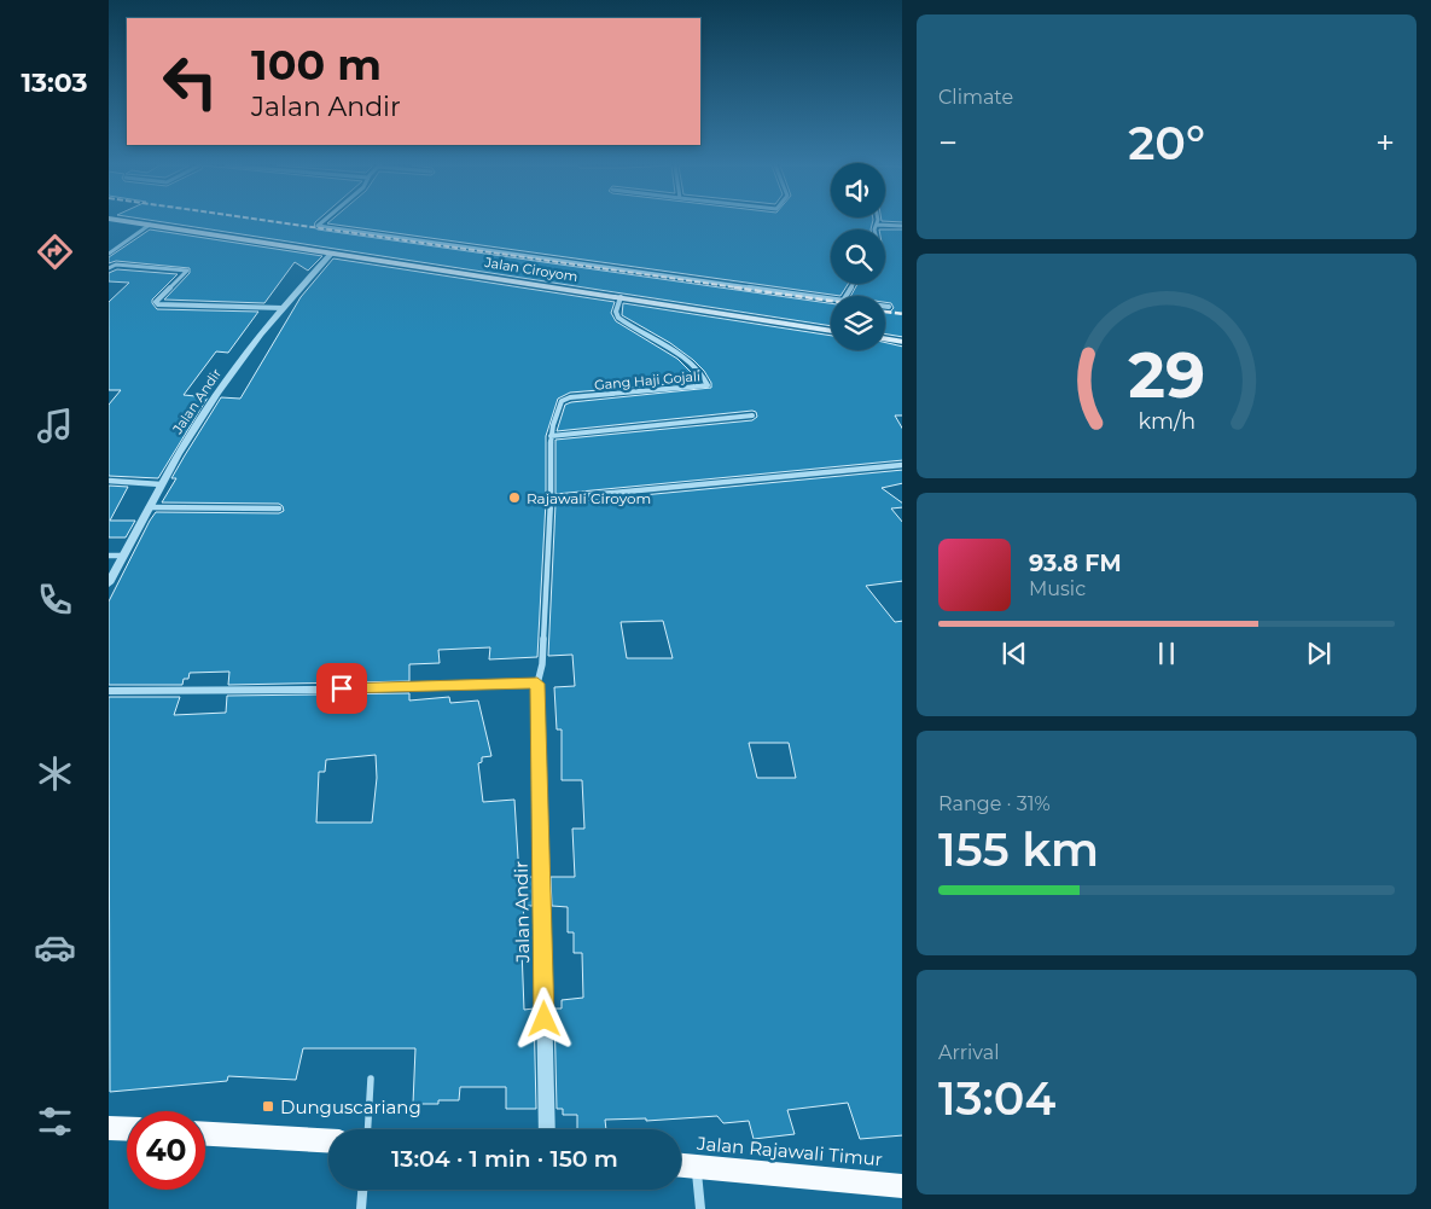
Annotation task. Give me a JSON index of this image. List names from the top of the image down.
{
  "streets": {
    "main road": ["Jalan Ciroyom", "Jalan Rajawali Timur"],
    "street": ["Gang Haji Gojali", "Jalan Andir"]
  },
  "crossings": [
    ["Jalan Ciroyom", "Gang Haji Gojali"],
    ["Jalan Ciroyom", "Jalan Andir"],
    ["Gang Haji Gojali", "Jalan Andir"]
  ],
  "places": {
    "other": ["Rajawali Ciroyom"],
    "transit": ["Dunguscariang"]
  },
  "page": {
    "tabs": "13:03",
    "tile": [
      "Climate",
      ["Range · 31%", "155 km"],
      ["Arrival", "13:04"]
    ],
    "turn": ["100 m", "Jalan Andir"],
    "heat": ["−", "20°", "+"],
    "song": ["93.8 FM", "Music"],
    "limit": "40",
    "trip": "13:04 · 1 min · 150 m",
    "gauge": ["29", "km/h"]
  }
}
